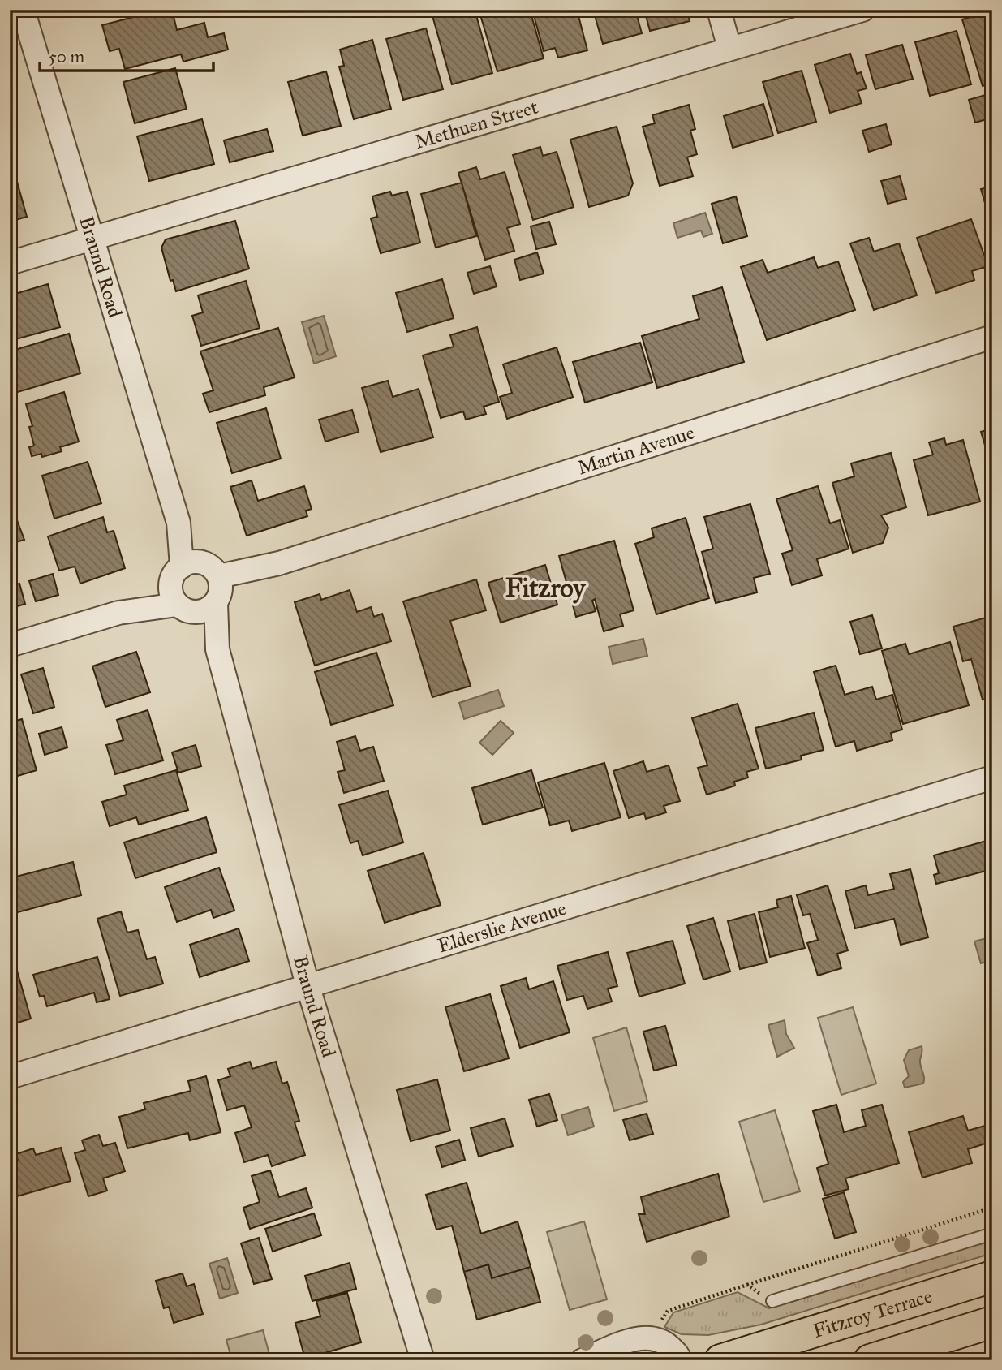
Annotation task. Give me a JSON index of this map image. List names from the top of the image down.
{
  "streets": {
    "highway": ["Fitzroy Terrace"],
    "street": [
      "Methuen Street",
      "Braund Road",
      "Martin Avenue",
      "Elderslie Avenue"
    ]
  },
  "crossings": [
    ["Methuen Street", "Braund Road"],
    ["Braund Road", "Martin Avenue"],
    ["Braund Road", "Elderslie Avenue"]
  ],
  "districts": ["Fitzroy"],
  "scale_bar": "50 m"
}
